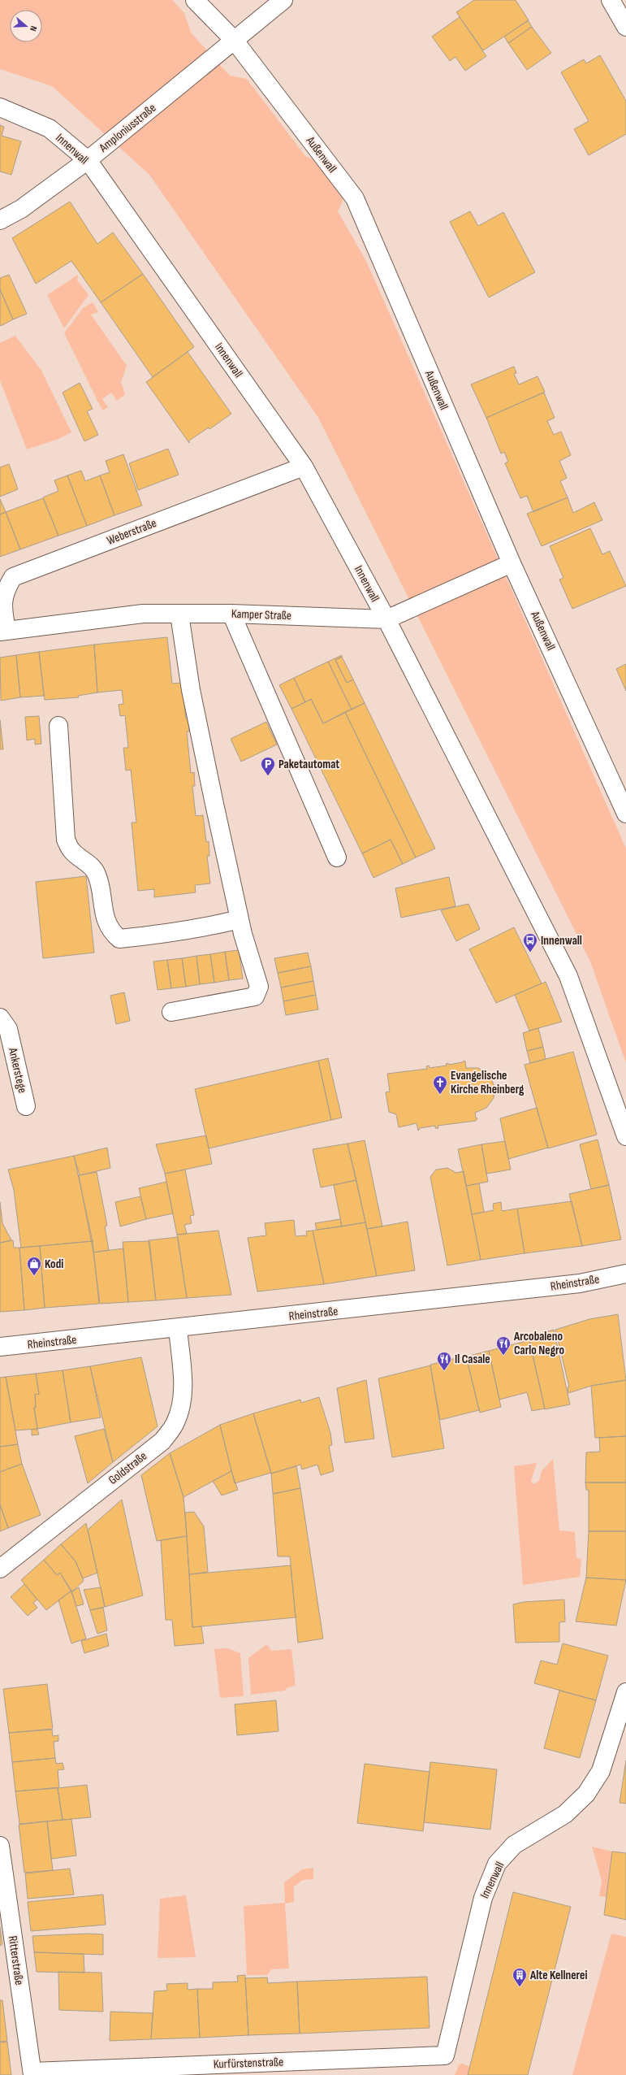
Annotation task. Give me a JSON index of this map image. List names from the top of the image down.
{
  "streets": {
    "street": [
      "Amploniusstraße",
      "Innenwall",
      "Außenwall",
      "Weberstraße",
      "Kamper Straße",
      "Ankerstege",
      "Rheinstraße",
      "Goldstraße",
      "Ritterstraße",
      "Kurfürstenstraße"
    ]
  },
  "crossings": [
    ["Amploniusstraße", "Innenwall"],
    ["Amploniusstraße", "Außenwall"],
    ["Innenwall", "Weberstraße"],
    ["Innenwall", "Kamper Straße"],
    ["Innenwall", "Kurfürstenstraße"],
    ["Außenwall", "Kamper Straße"],
    ["Weberstraße", "Kamper Straße"],
    ["Rheinstraße", "Goldstraße"],
    ["Ritterstraße", "Kurfürstenstraße"]
  ],
  "places": {
    "parking": ["Paketautomat"],
    "bus stop": ["Innenwall"],
    "church": ["Evangelische Kirche Rheinberg"],
    "shop": ["Kodi"],
    "restaurant": ["Arcobaleno Carlo Negro", "Il Casale"],
    "building": ["Alte Kellnerei"]
  },
  "north": "right"
}
